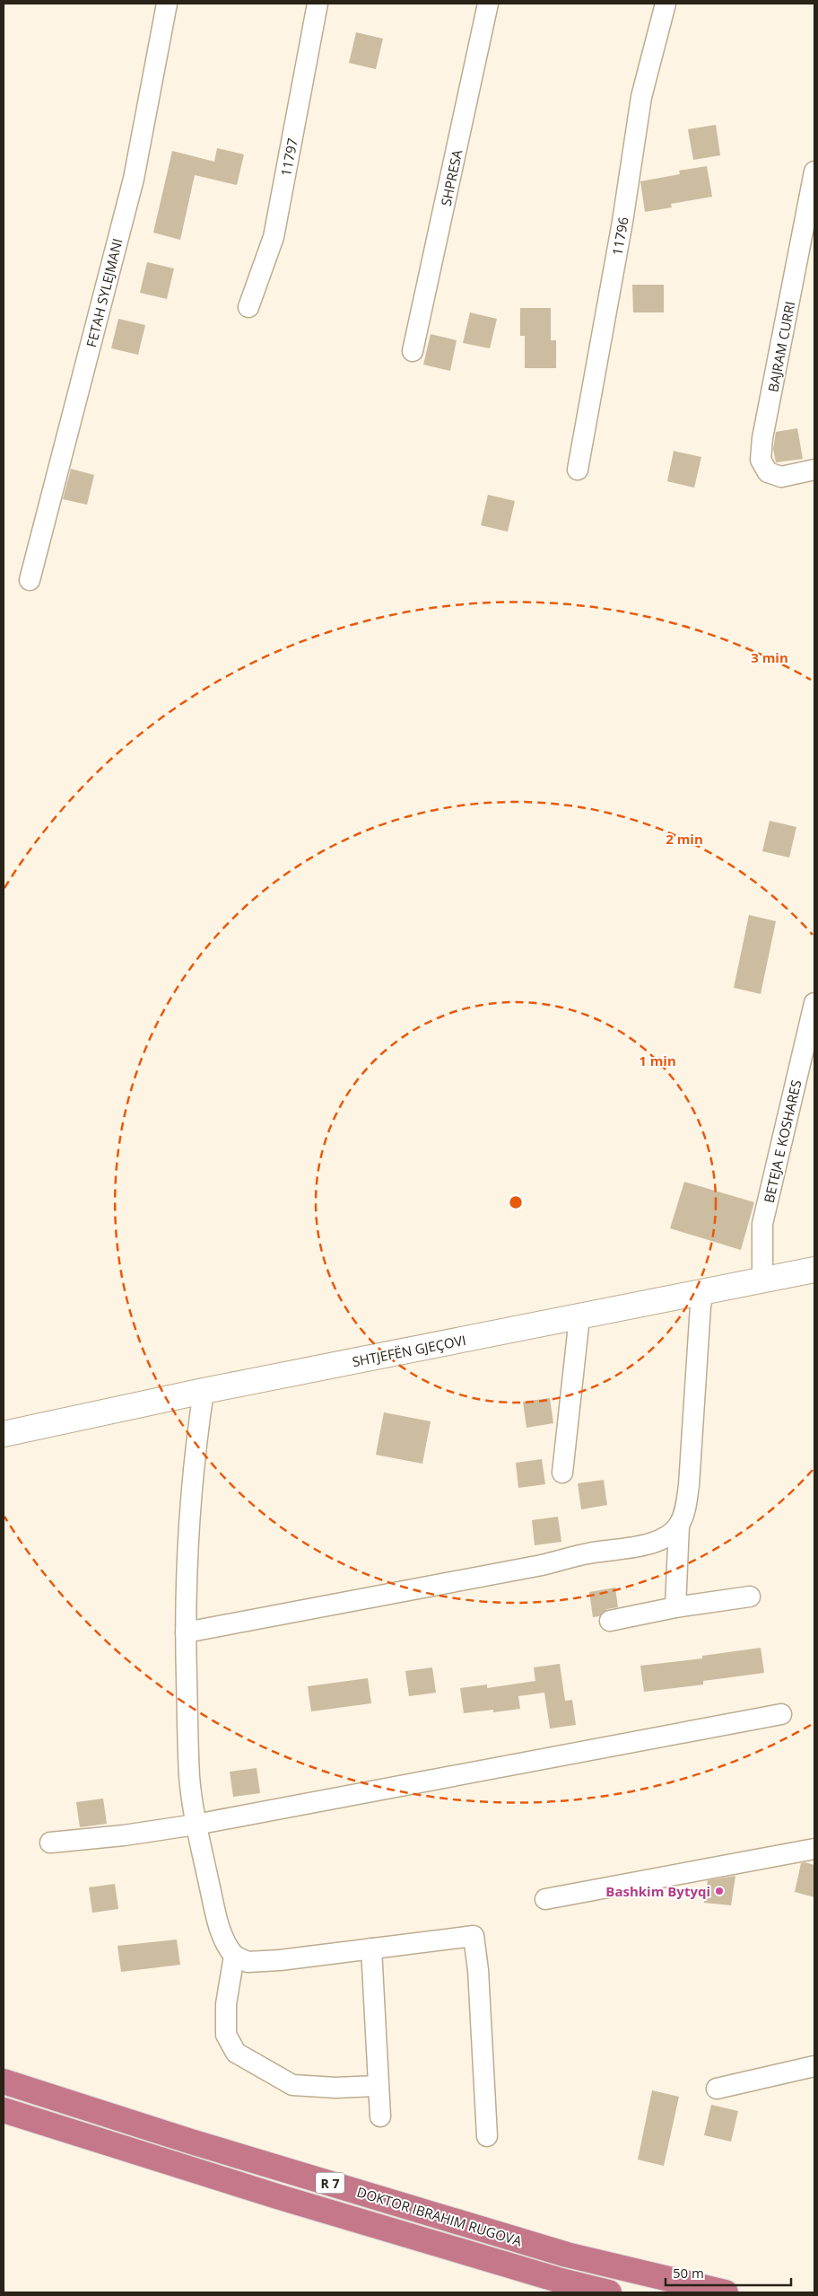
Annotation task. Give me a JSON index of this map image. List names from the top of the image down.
{
  "streets": {
    "highway": ["R 7", "DOKTOR IBRAHIM RUGOVA"],
    "street": [
      "11797",
      "SHPRESA",
      "11796",
      "FETAH SYLEJMANI",
      "BAJRAM CURRI",
      "BETEJA E KOSHARES",
      "SHTJEFËN GJEÇOVI"
    ]
  },
  "crossings": [
    ["BETEJA E KOSHARES", "SHTJEFËN GJEÇOVI"]
  ],
  "places": ["Bashkim Bytyqi"],
  "scale_bar": "50 m",
  "rings": ["3 min", "2 min", "1 min"]
}
